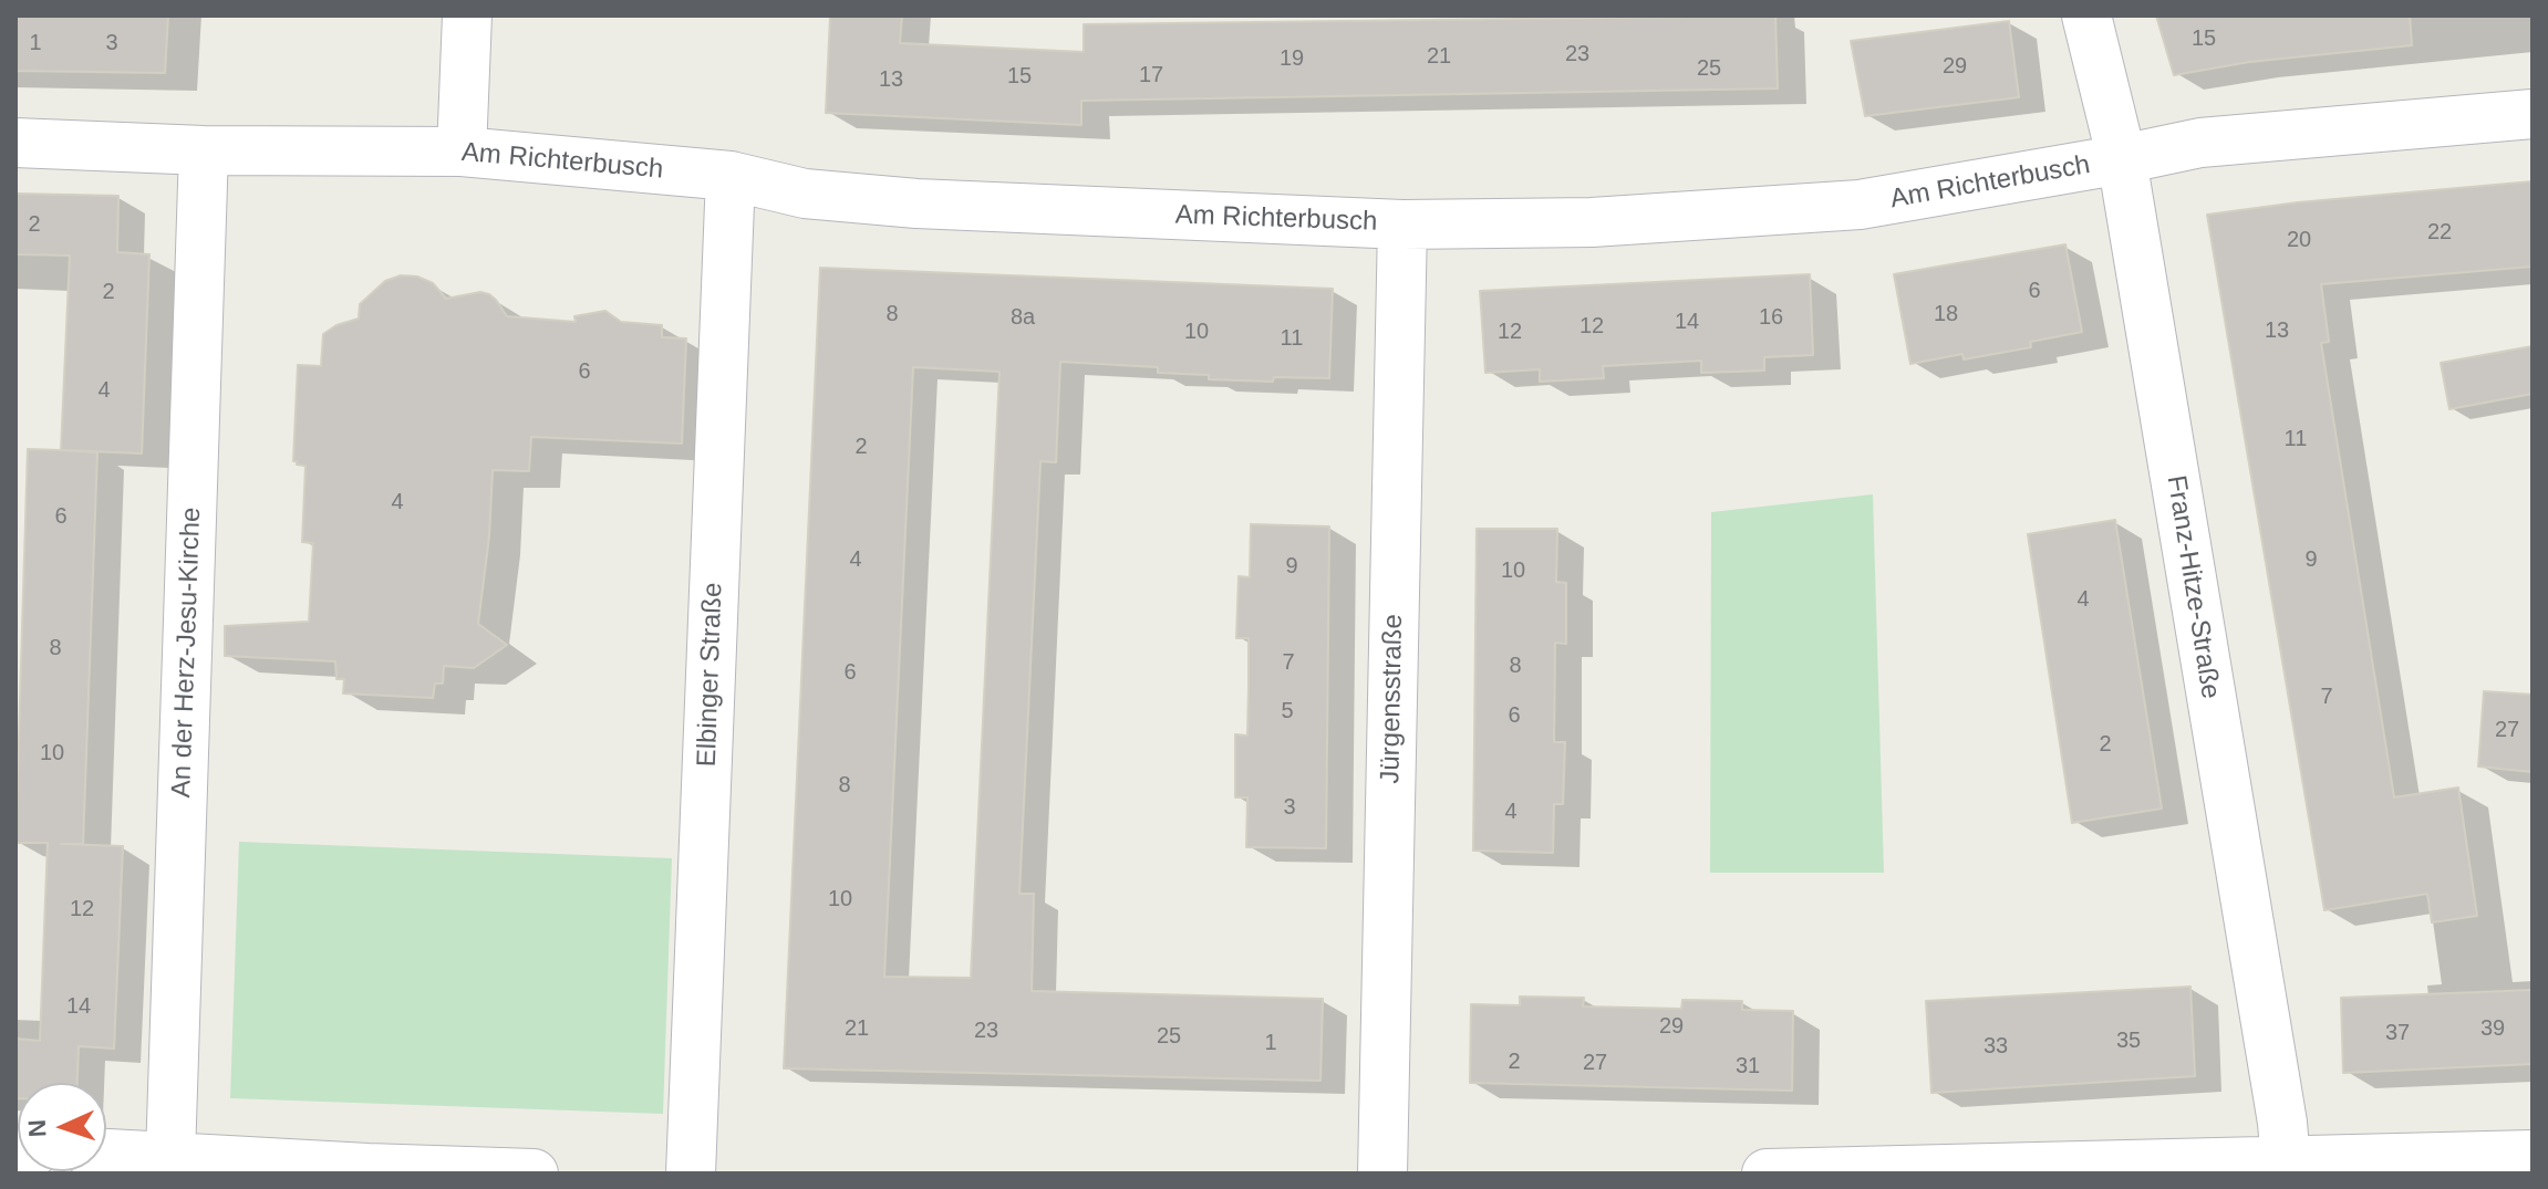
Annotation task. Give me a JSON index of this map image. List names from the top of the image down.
{
  "streets": {
    "street": [
      "Am Richterbusch",
      "Franz-Hitze-Straße",
      "An der Herz-Jesu-Kirche",
      "Elbinger Straße",
      "Jürgensstraße"
    ]
  },
  "crossings": [
    ["Am Richterbusch", "Franz-Hitze-Straße"],
    ["Am Richterbusch", "An der Herz-Jesu-Kirche"],
    ["Am Richterbusch", "Elbinger Straße"],
    ["Am Richterbusch", "Jürgensstraße"]
  ],
  "house_numbers": [
    "15",
    "1",
    "3",
    "23",
    "21",
    "19",
    "29",
    "25",
    "17",
    "15",
    "13",
    "2",
    "22",
    "20",
    "6",
    "2",
    "8",
    "18",
    "8a",
    "16",
    "14",
    "12",
    "13",
    "10",
    "12",
    "11",
    "6",
    "4",
    "11",
    "2",
    "4",
    "6",
    "4",
    "9",
    "9",
    "10",
    "4",
    "8",
    "7",
    "8",
    "6",
    "7",
    "5",
    "6",
    "27",
    "2",
    "10",
    "8",
    "3",
    "4",
    "10",
    "12",
    "14",
    "29",
    "21",
    "39",
    "23",
    "37",
    "25",
    "35",
    "1",
    "33",
    "2",
    "27",
    "31"
  ],
  "north": "left"
}
